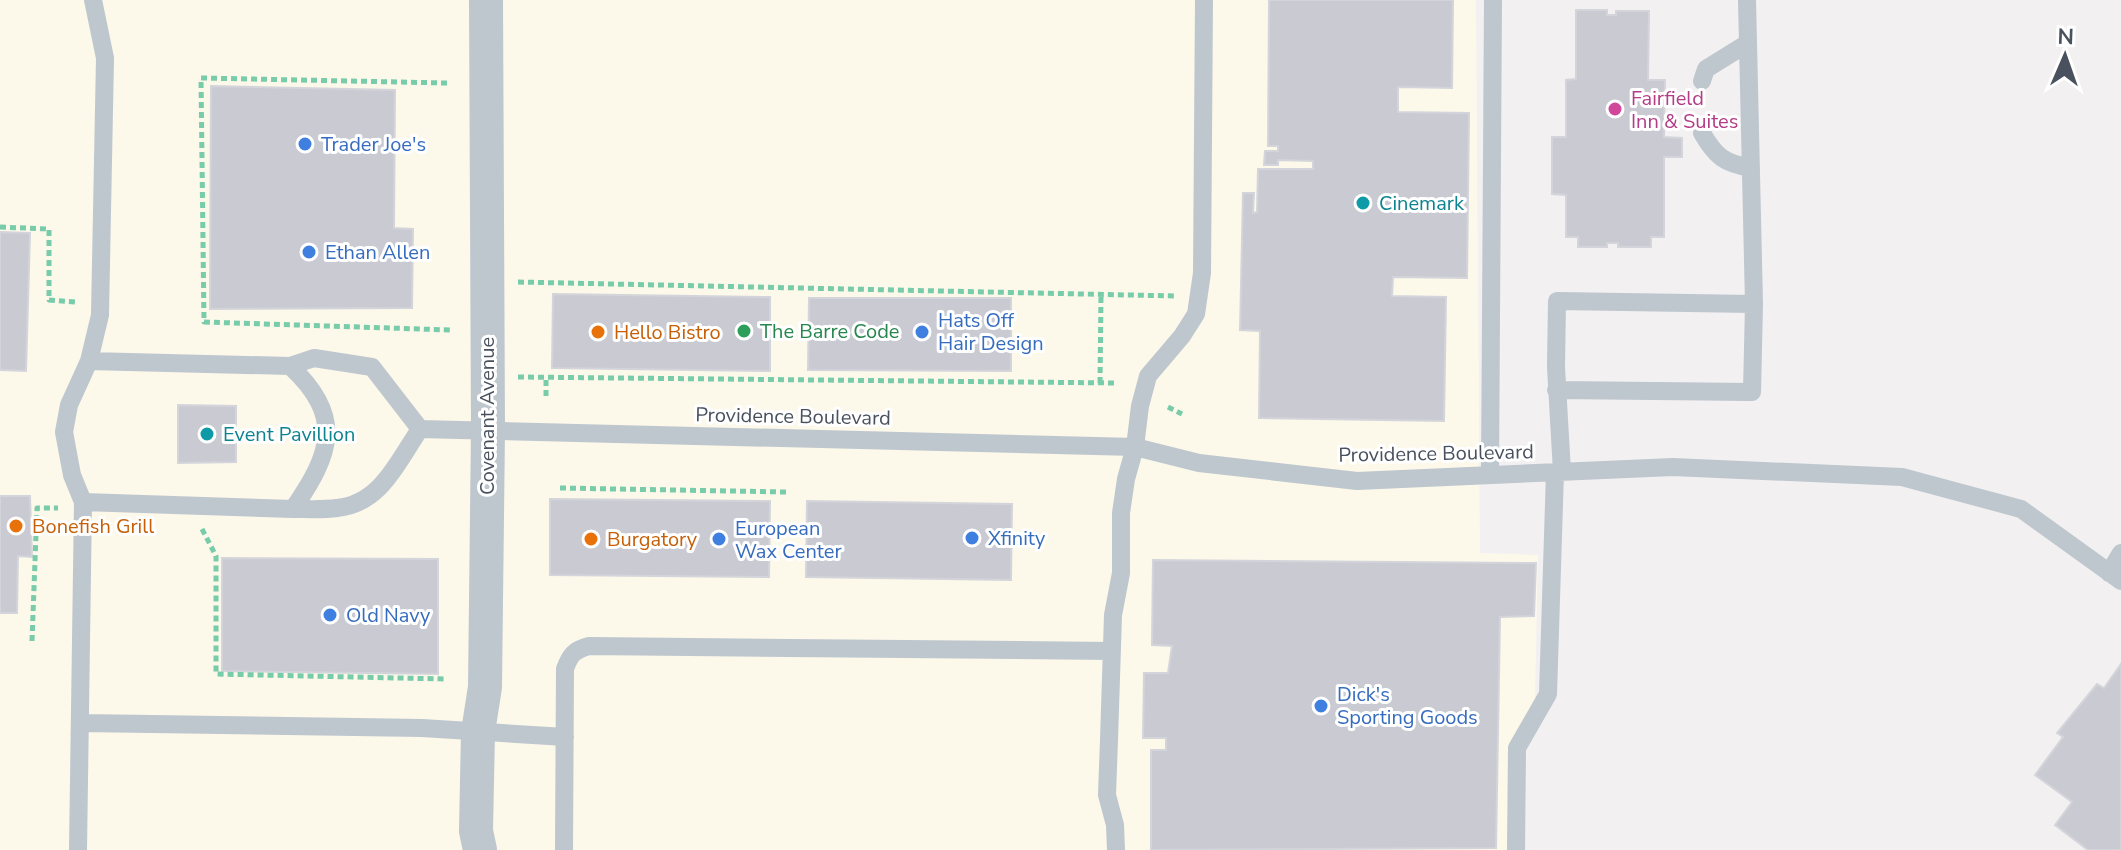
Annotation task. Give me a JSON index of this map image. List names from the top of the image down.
{
  "streets": {
    "street": ["Covenant Avenue"],
    "lane": ["Providence Boulevard"]
  },
  "crossings": [
    ["Covenant Avenue", "Providence Boulevard"]
  ],
  "places": [
    "Fairfield Inn & Suites",
    "Trader Joe's",
    "Cinemark",
    "Ethan Allen",
    "The Barre Code",
    "Hello Bistro",
    "Hats Off Hair Design",
    "Event Pavillion",
    "Bonefish Grill",
    "Xfinity",
    "Burgatory",
    "European Wax Center",
    "Old Navy",
    "Dick's Sporting Goods"
  ],
  "north": "top"
}
